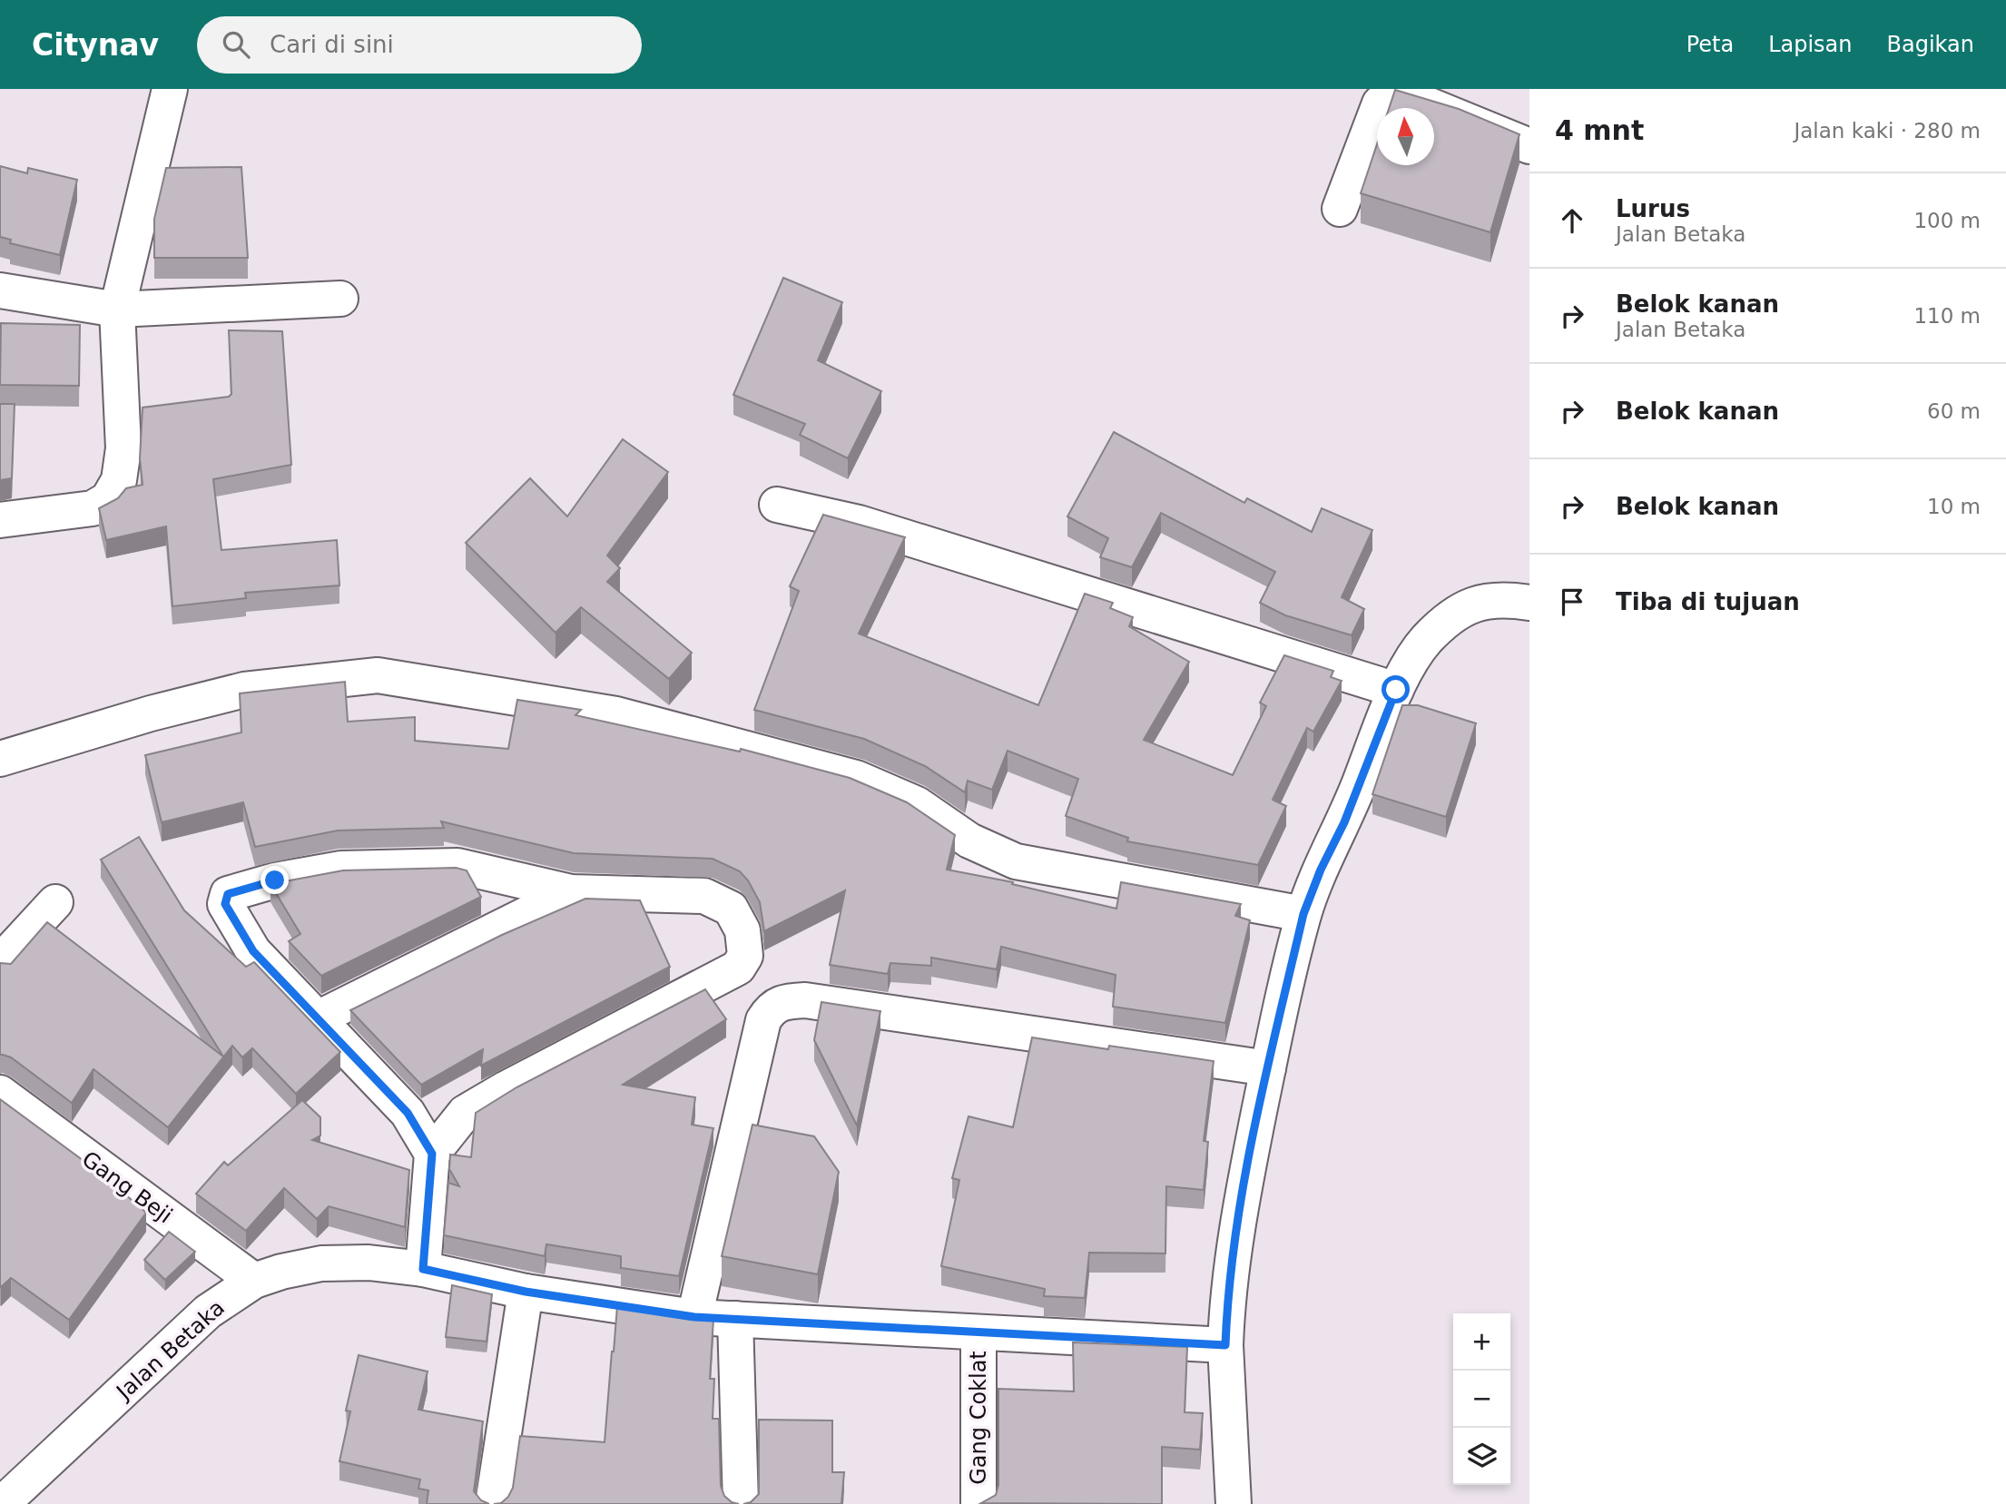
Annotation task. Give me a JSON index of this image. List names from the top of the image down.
{
  "streets": {
    "street": ["Gang Beji", "Jalan Betaka", "Gang Coklat"]
  },
  "crossings": [
    ["Gang Beji", "Jalan Betaka"],
    ["Jalan Betaka", "Gang Coklat"]
  ],
  "north": "top",
  "page": {
    "header": "Citynav",
    "search": "Cari di sini",
    "nav": ["Peta", "Lapisan", "Bagikan"],
    "heading": ["4 mnt", "Jalan kaki · 280 m"],
    "list": [
      ["Lurus", "Jalan Betaka", "100 m"],
      ["Belok kanan", "Jalan Betaka", "110 m"],
      ["Belok kanan", "60 m"],
      ["Belok kanan", "10 m"],
      "Tiba di tujuan"
    ],
    "map_buttons": ["+", "−"]
  }
}
